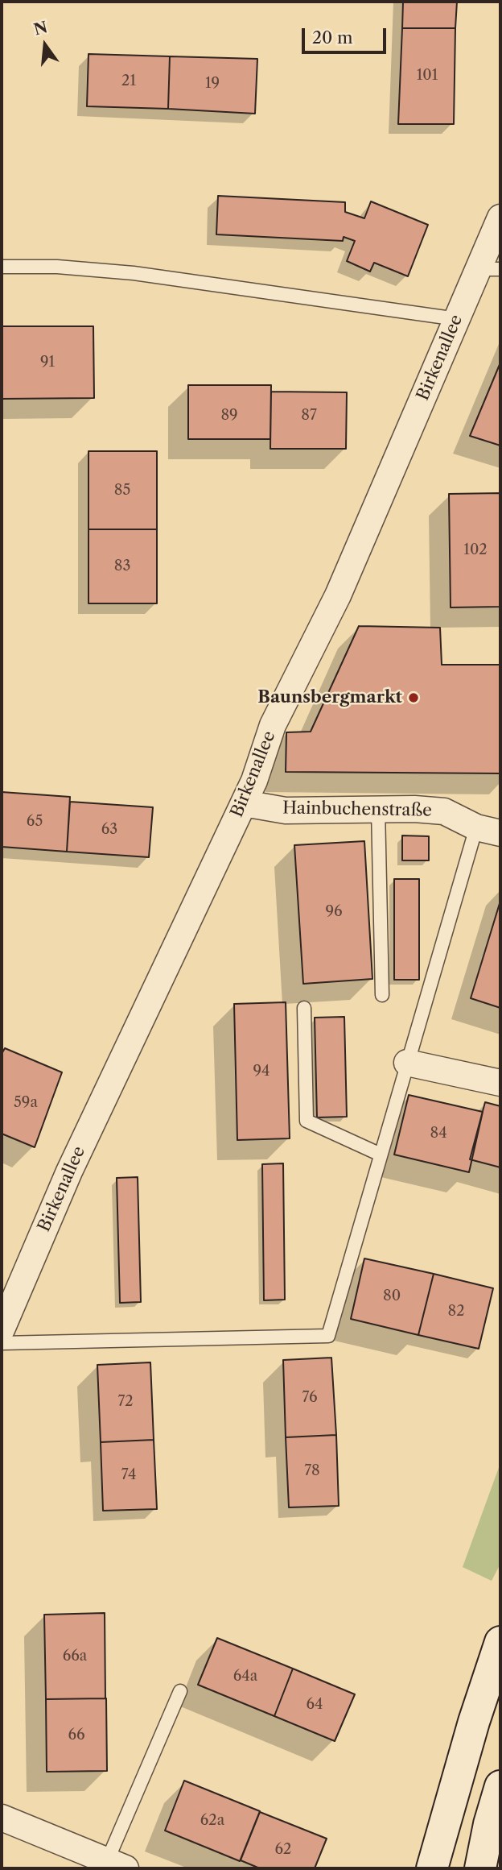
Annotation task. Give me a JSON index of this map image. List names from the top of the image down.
{
  "streets": {
    "street": ["Birkenallee", "Hainbuchenstraße"]
  },
  "crossings": [
    ["Birkenallee", "Hainbuchenstraße"]
  ],
  "places": ["Baunsbergmarkt"],
  "house_numbers": [
    "101",
    "21",
    "19",
    "91",
    "89",
    "87",
    "85",
    "102",
    "83",
    "65",
    "63",
    "96",
    "94",
    "59a",
    "84",
    "80",
    "82",
    "76",
    "72",
    "78",
    "74",
    "66a",
    "64a",
    "64",
    "66",
    "62a",
    "62"
  ],
  "scale_bar": "20 m",
  "north": "top"
}
